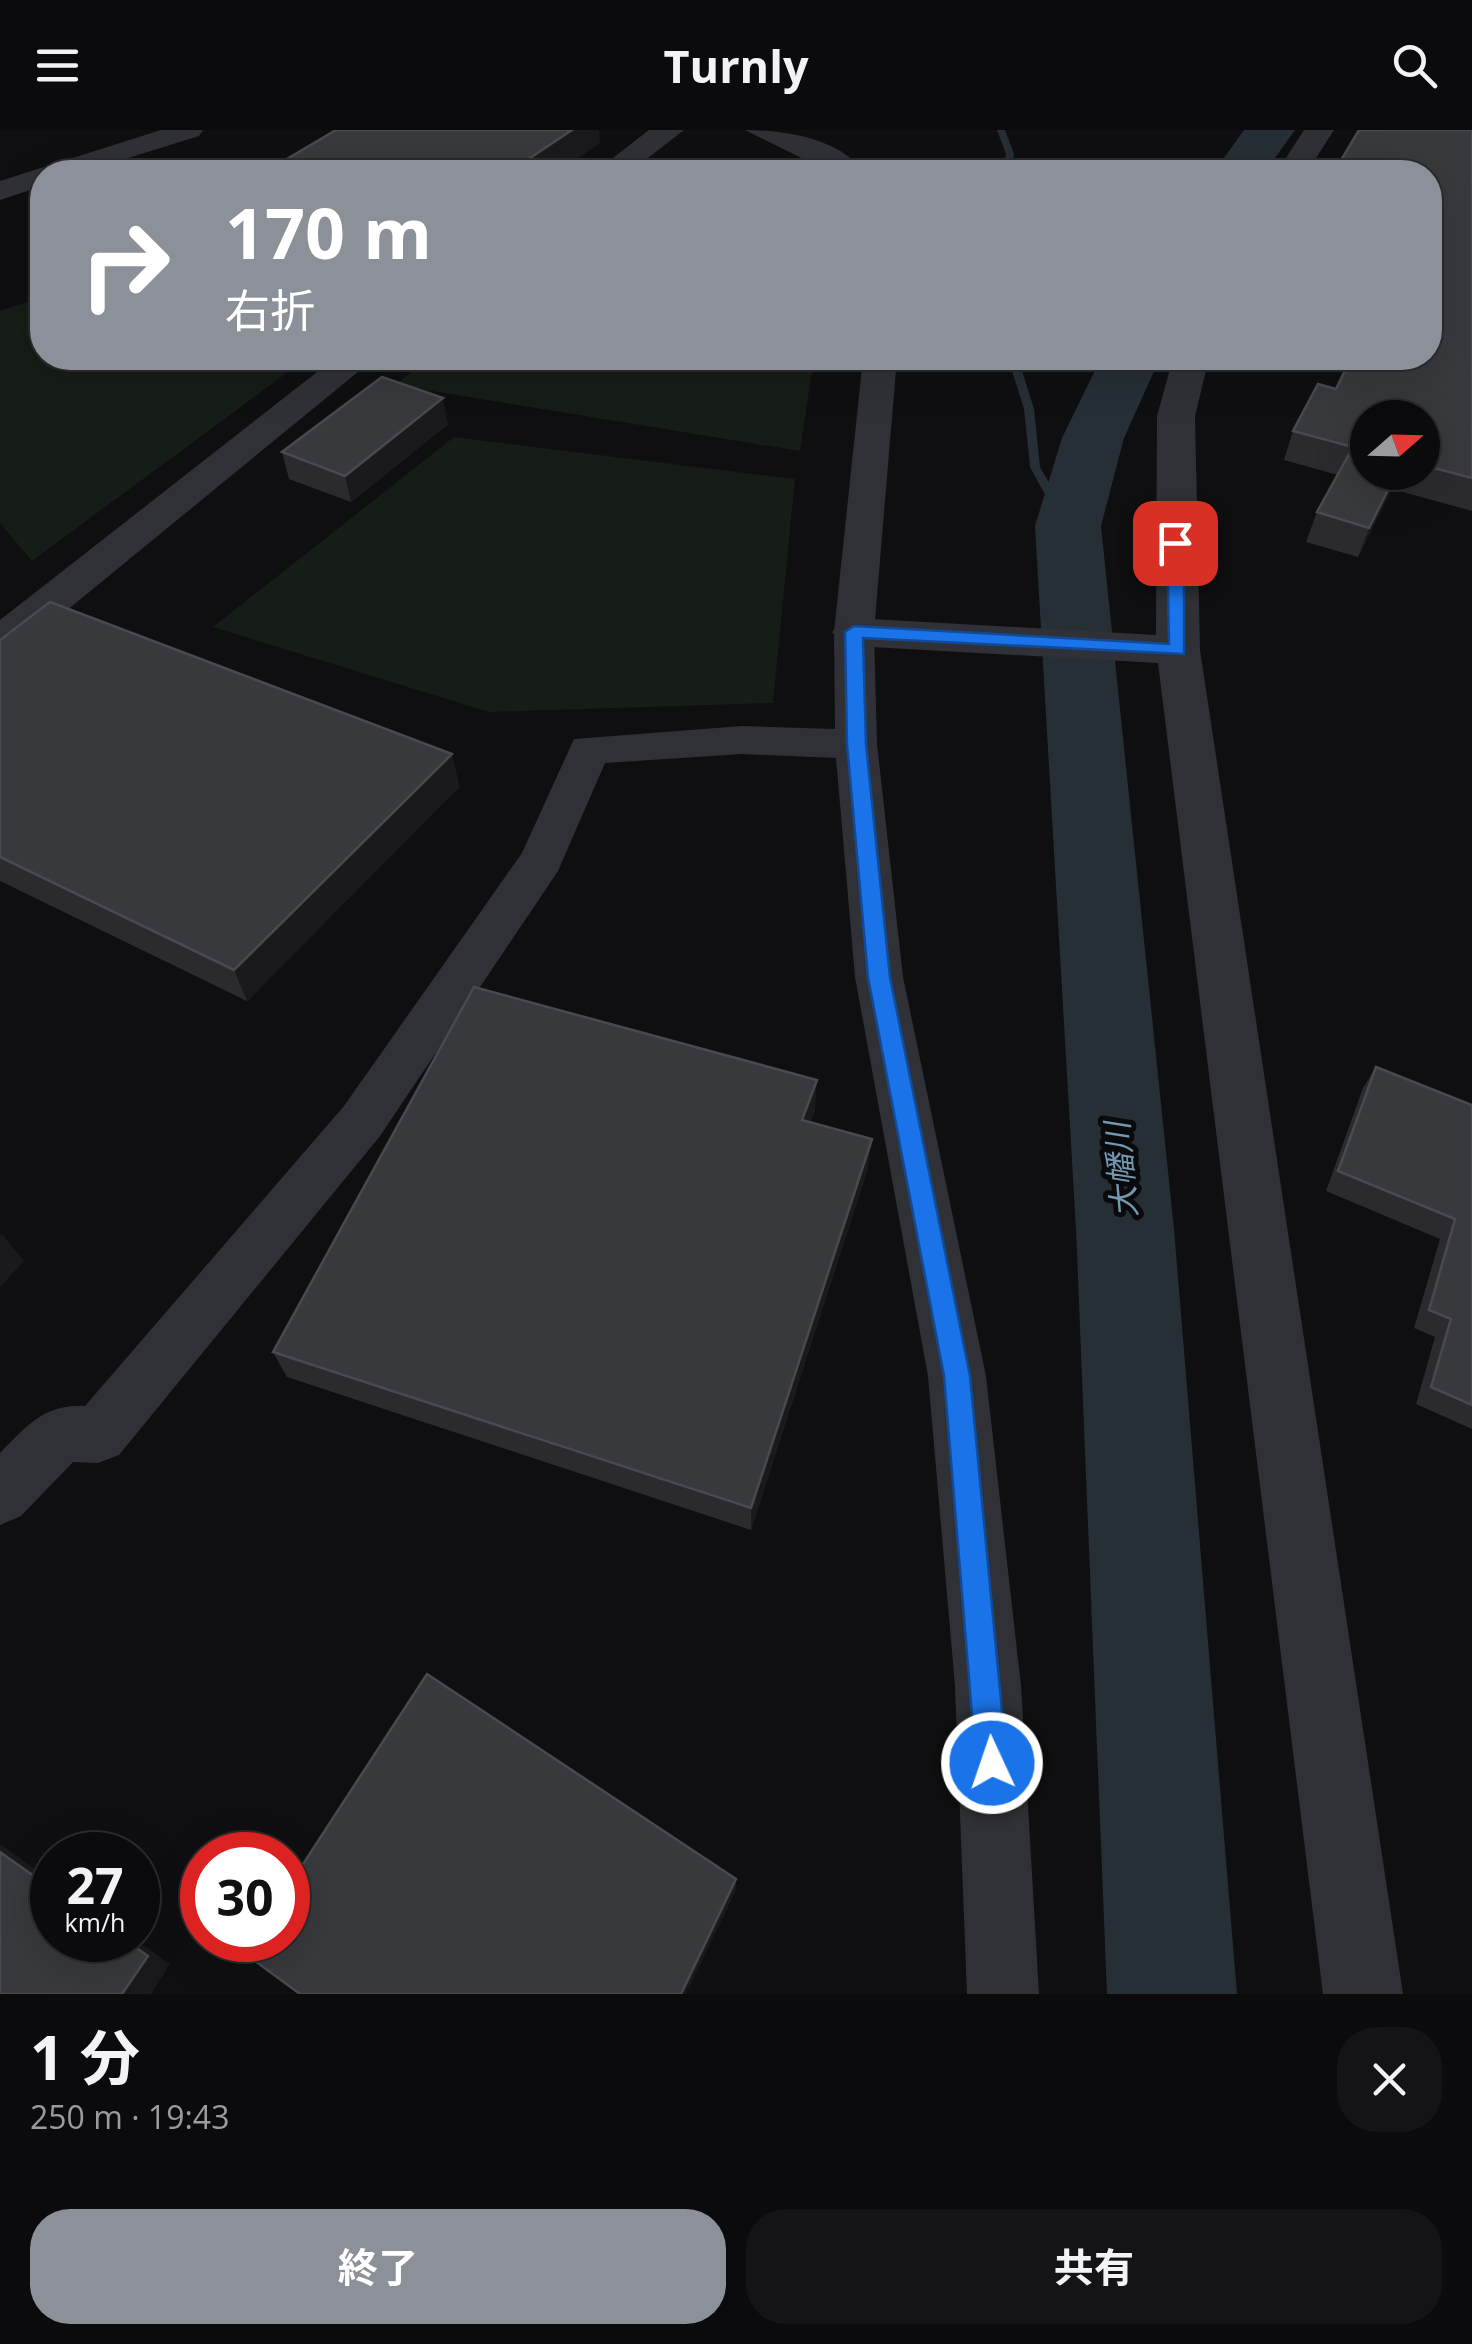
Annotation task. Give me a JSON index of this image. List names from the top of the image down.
{
  "water": ["大幡川"],
  "north": "right",
  "page": {
    "header": "Turnly",
    "turn": ["170 m", "右折"],
    "speed": "27 km/h",
    "limit": "30",
    "heading": ["1 分", "250 m · 19:43"],
    "buttons": ["終了", "共有"]
  }
}
